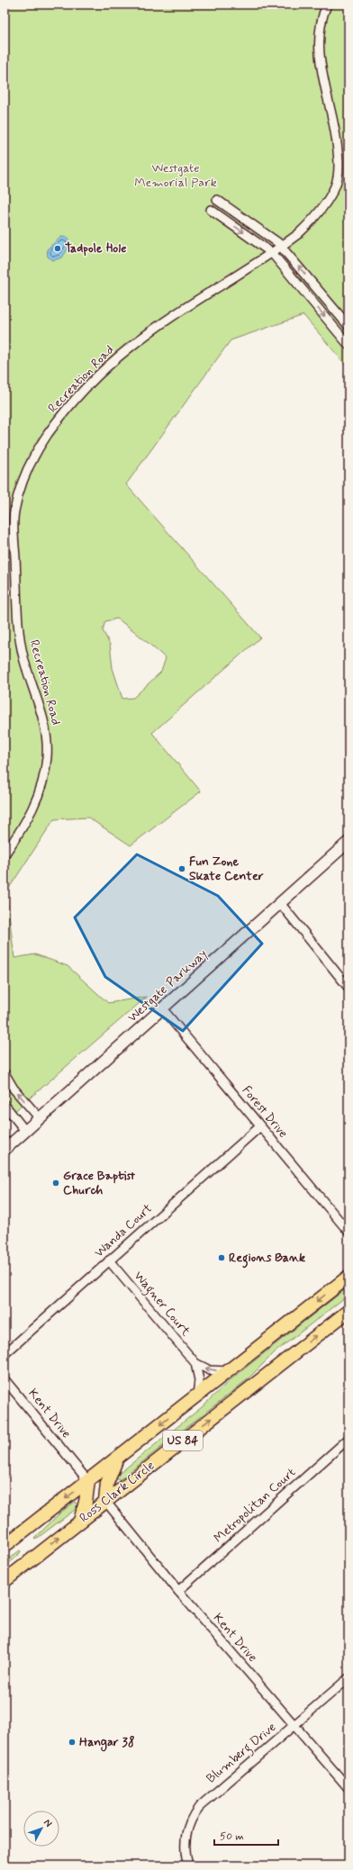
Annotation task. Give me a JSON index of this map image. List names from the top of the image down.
{
  "streets": {
    "highway": ["US 84", "Ross Clark Circle"],
    "main road": ["Westgate Parkway"],
    "street": [
      "Recreation Road",
      "Forest Drive",
      "Wanda Court",
      "Wagner Court",
      "Kent Drive",
      "Metropolitan Court",
      "Blumberg Drive"
    ]
  },
  "crossings": [
    ["Westgate Parkway", "Forest Drive"],
    ["Forest Drive", "Wanda Court"],
    ["Wanda Court", "Wagner Court"],
    ["Wagner Court", "Ross Clark Circle"],
    ["Kent Drive", "Ross Clark Circle"],
    ["Kent Drive", "Metropolitan Court"],
    ["Kent Drive", "Blumberg Drive"]
  ],
  "parks": ["Westgate Memorial Park"],
  "places": [
    "Tadpole Hole",
    "Fun Zone Skate Center",
    "Grace Baptist Church",
    "Regions Bank",
    "Hangar 38"
  ],
  "scale_bar": "50 m",
  "north": "top right"
}
